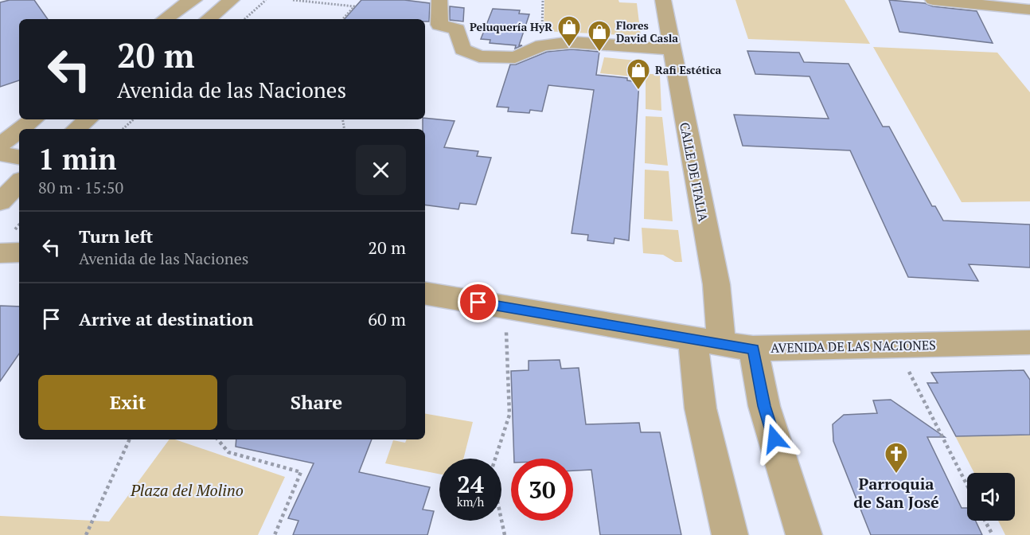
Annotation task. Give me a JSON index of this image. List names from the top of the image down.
{
  "streets": {
    "street": ["CALLE DE ITALIA", "AVENIDA DE LAS NACIONES"]
  },
  "crossings": [
    ["CALLE DE ITALIA", "AVENIDA DE LAS NACIONES"]
  ],
  "parks": ["Plaza del Molino"],
  "places": {
    "shop": ["Peluquería HyR", "Flores David Casla", "Rafi Estética"],
    "church": ["Parroquia de San José"]
  },
  "page": {
    "turn": ["20 m", "Avenida de las Naciones"],
    "heading": ["1 min", "80 m · 15:50"],
    "list": [
      {
        "name": "Turn left",
        "note": "Avenida de las Naciones",
        "value": "20 m"
      },
      {
        "name": "Arrive at destination",
        "value": "60 m"
      }
    ],
    "buttons": ["Exit", "Share"],
    "speed": "24 km/h",
    "limit": "30"
  }
}
